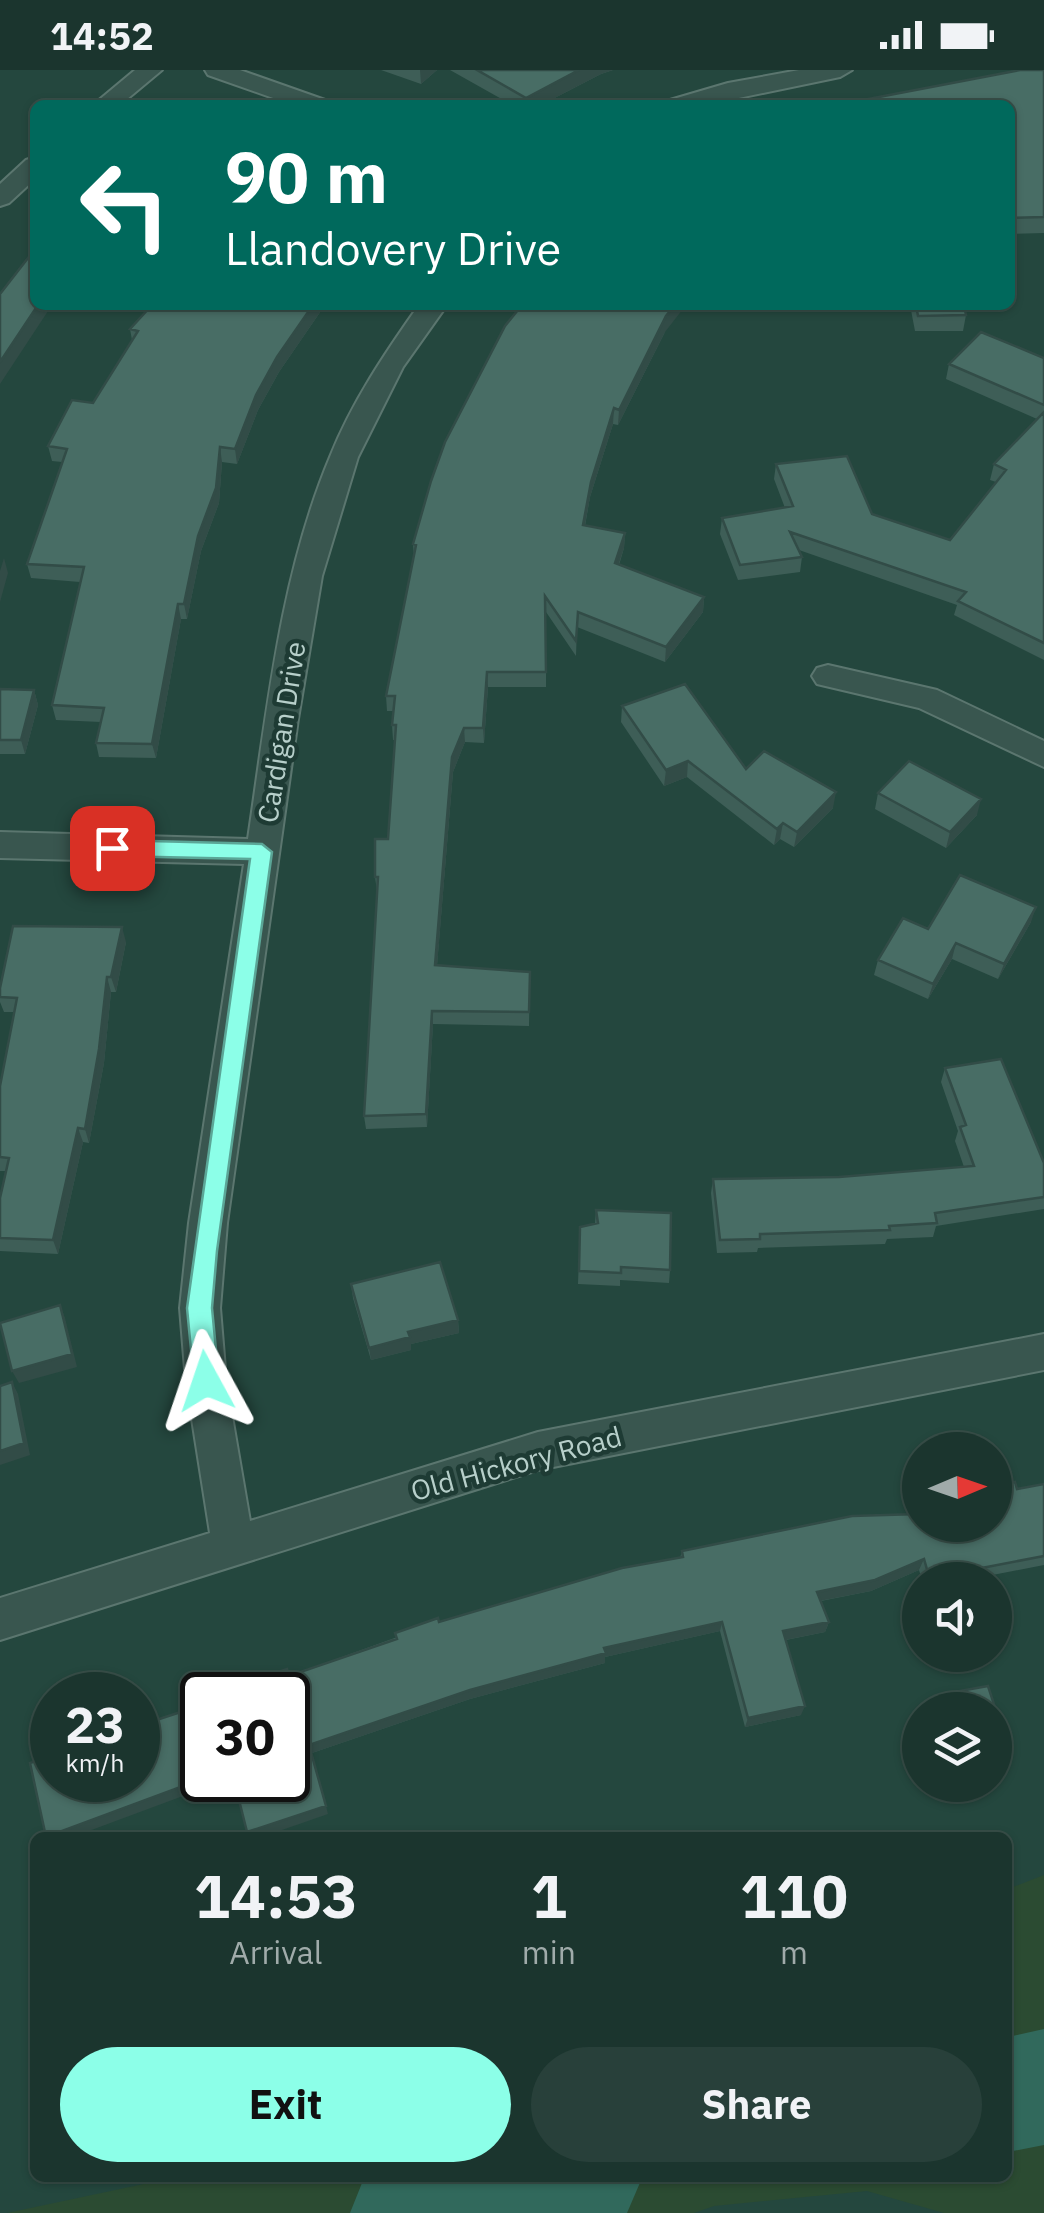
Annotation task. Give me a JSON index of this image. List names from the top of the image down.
{
  "streets": {
    "street": ["Cardigan Drive", "Old Hickory Road"]
  },
  "crossings": [
    ["Cardigan Drive", "Old Hickory Road"]
  ],
  "north": "right",
  "page": {
    "status": "14:52",
    "turn": ["90 m", "Llandovery Drive"],
    "speed": "23 km/h",
    "limit": "30",
    "eta": [
      "14:53",
      "Arrival",
      "1",
      "min",
      "110",
      "m"
    ],
    "buttons": ["Exit", "Share"]
  }
}
